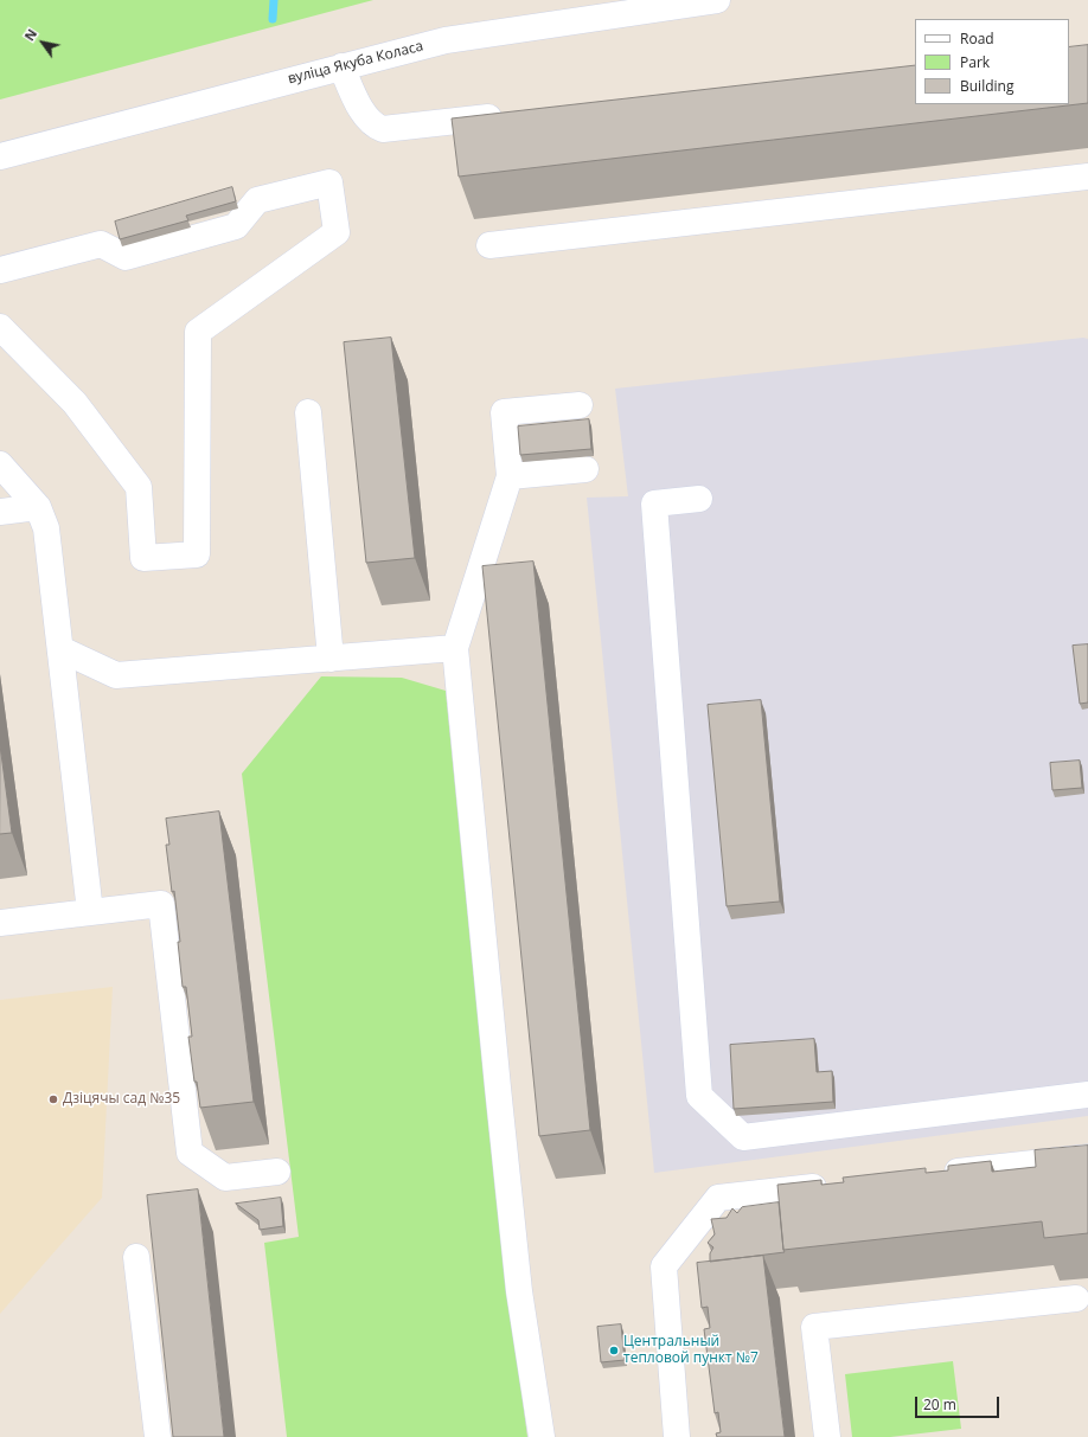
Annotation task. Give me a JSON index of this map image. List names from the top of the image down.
{
  "streets": {
    "street": ["вуліца Якуба Коласа"]
  },
  "places": ["Дзіцячы сад №35", "Центральный тепловой пункт №7"],
  "legend": ["Road", "Park", "Building"],
  "scale_bar": "20 m",
  "north": "top left"
}
